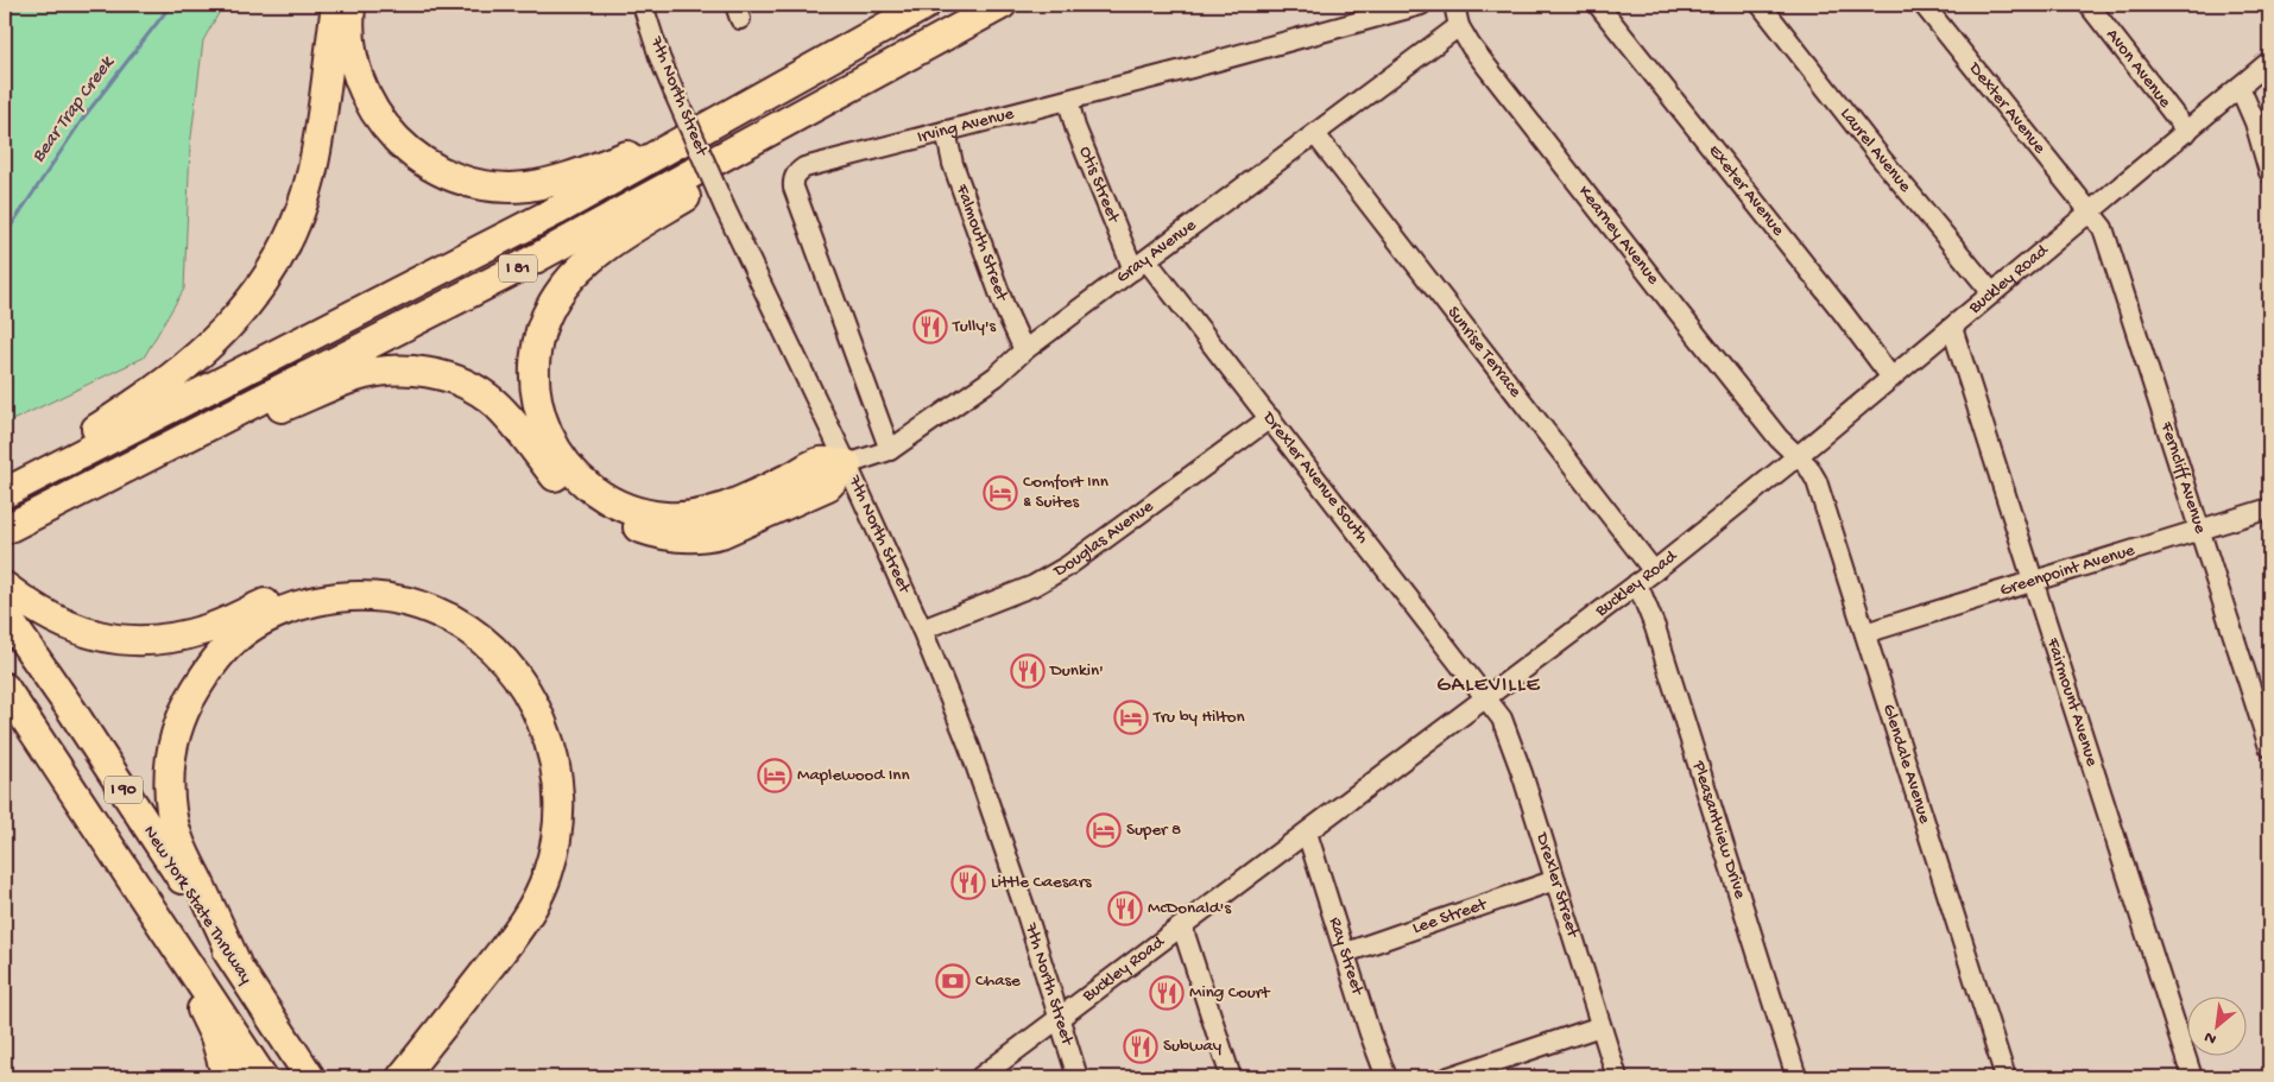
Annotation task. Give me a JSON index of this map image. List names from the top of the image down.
{
  "streets": {
    "highway": ["I 81", "I 90", "New York State Thruway"],
    "street": [
      "Avon Avenue",
      "7th North Street",
      "Dexter Avenue",
      "Irving Avenue",
      "Laurel Avenue",
      "Otis Street",
      "Exeter Avenue",
      "Kearney Avenue",
      "Falmouth Street",
      "Gray Avenue",
      "Buckley Road",
      "Sunrise Terrace",
      "Ferncliff Avenue",
      "Drexler Avenue South",
      "Douglas Avenue",
      "Greenpoint Avenue",
      "Fairmount Avenue",
      "Glendale Avenue",
      "Pleasantview Drive",
      "Drexler Street",
      "Lee Street",
      "Ray Street"
    ]
  },
  "crossings": [
    ["Avon Avenue", "Buckley Road"],
    ["7th North Street", "Gray Avenue"],
    ["7th North Street", "Buckley Road"],
    ["7th North Street", "Douglas Avenue"],
    ["Dexter Avenue", "Buckley Road"],
    ["Dexter Avenue", "Ferncliff Avenue"],
    ["Irving Avenue", "Otis Street"],
    ["Irving Avenue", "Falmouth Street"],
    ["Irving Avenue", "Gray Avenue"],
    ["Laurel Avenue", "Buckley Road"],
    ["Otis Street", "Gray Avenue"],
    ["Otis Street", "Drexler Avenue South"],
    ["Exeter Avenue", "Buckley Road"],
    ["Kearney Avenue", "Gray Avenue"],
    ["Kearney Avenue", "Buckley Road"],
    ["Kearney Avenue", "Glendale Avenue"],
    ["Falmouth Street", "Gray Avenue"],
    ["Gray Avenue", "Sunrise Terrace"],
    ["Gray Avenue", "Drexler Avenue South"],
    ["Buckley Road", "Sunrise Terrace"],
    ["Buckley Road", "Ferncliff Avenue"],
    ["Buckley Road", "Drexler Avenue South"],
    ["Buckley Road", "Fairmount Avenue"],
    ["Buckley Road", "Glendale Avenue"],
    ["Buckley Road", "Pleasantview Drive"],
    ["Buckley Road", "Drexler Street"],
    ["Buckley Road", "Ray Street"],
    ["Ferncliff Avenue", "Greenpoint Avenue"],
    ["Drexler Avenue South", "Douglas Avenue"],
    ["Drexler Avenue South", "Drexler Street"],
    ["Greenpoint Avenue", "Fairmount Avenue"],
    ["Greenpoint Avenue", "Glendale Avenue"],
    ["Drexler Street", "Lee Street"],
    ["Lee Street", "Ray Street"]
  ],
  "districts": ["GALEVILLE"],
  "water": ["Bear Trap Creek"],
  "places": {
    "restaurant": [
      "Tully's",
      "Dunkin'",
      "Little Caesars",
      "McDonald's",
      "Ming Court",
      "Subway"
    ],
    "hotel": [
      "Comfort Inn & Suites",
      "Tru by Hilton",
      "Maplewood Inn",
      "Super 8"
    ],
    "bank": ["Chase"]
  },
  "north": "bottom left"
}
